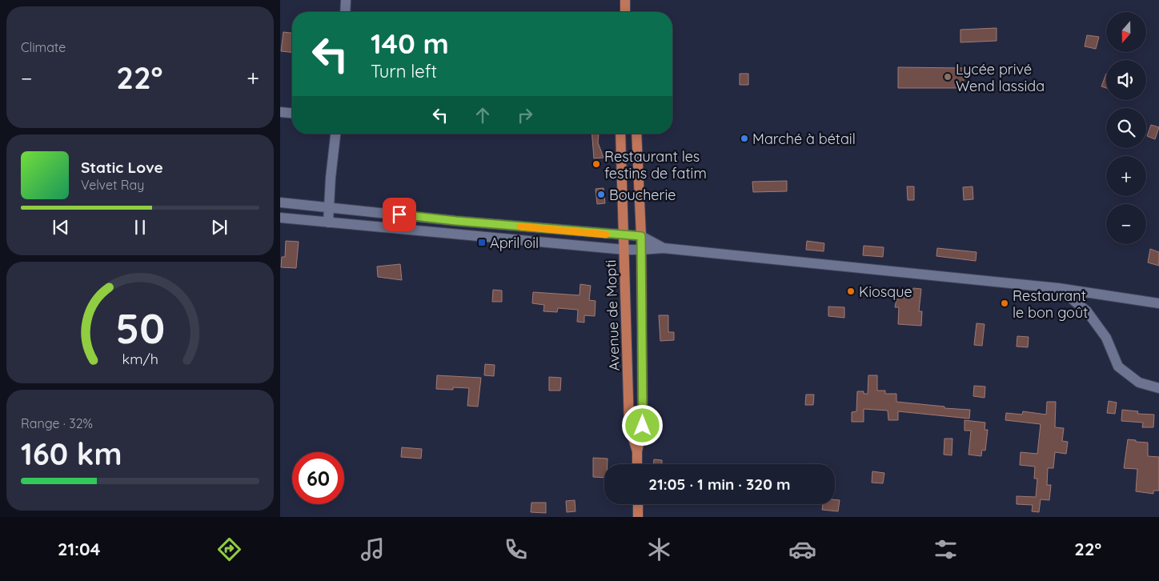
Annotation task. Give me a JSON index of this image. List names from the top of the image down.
{
  "streets": {
    "main road": ["Avenue de Mopti"]
  },
  "places": {
    "other": [
      "Lycée privé Wend lassida",
      "Marché à bétail",
      "Restaurant les festins de fatim",
      "Boucherie",
      "Kiosque",
      "Restaurant le bon goût"
    ],
    "transit": ["April oil"]
  },
  "north": "bottom",
  "page": {
    "tile": [
      "Climate",
      ["Range · 32%", "160 km"]
    ],
    "map_buttons": ["+", "−"],
    "turn": ["140 m", "Turn left"],
    "heat": ["−", "22°", "+"],
    "song": ["Static Love", "Velvet Ray"],
    "limit": "60",
    "trip": "21:05 · 1 min · 320 m",
    "tabs": ["21:04", "22°"],
    "gauge": ["50", "km/h"]
  }
}
